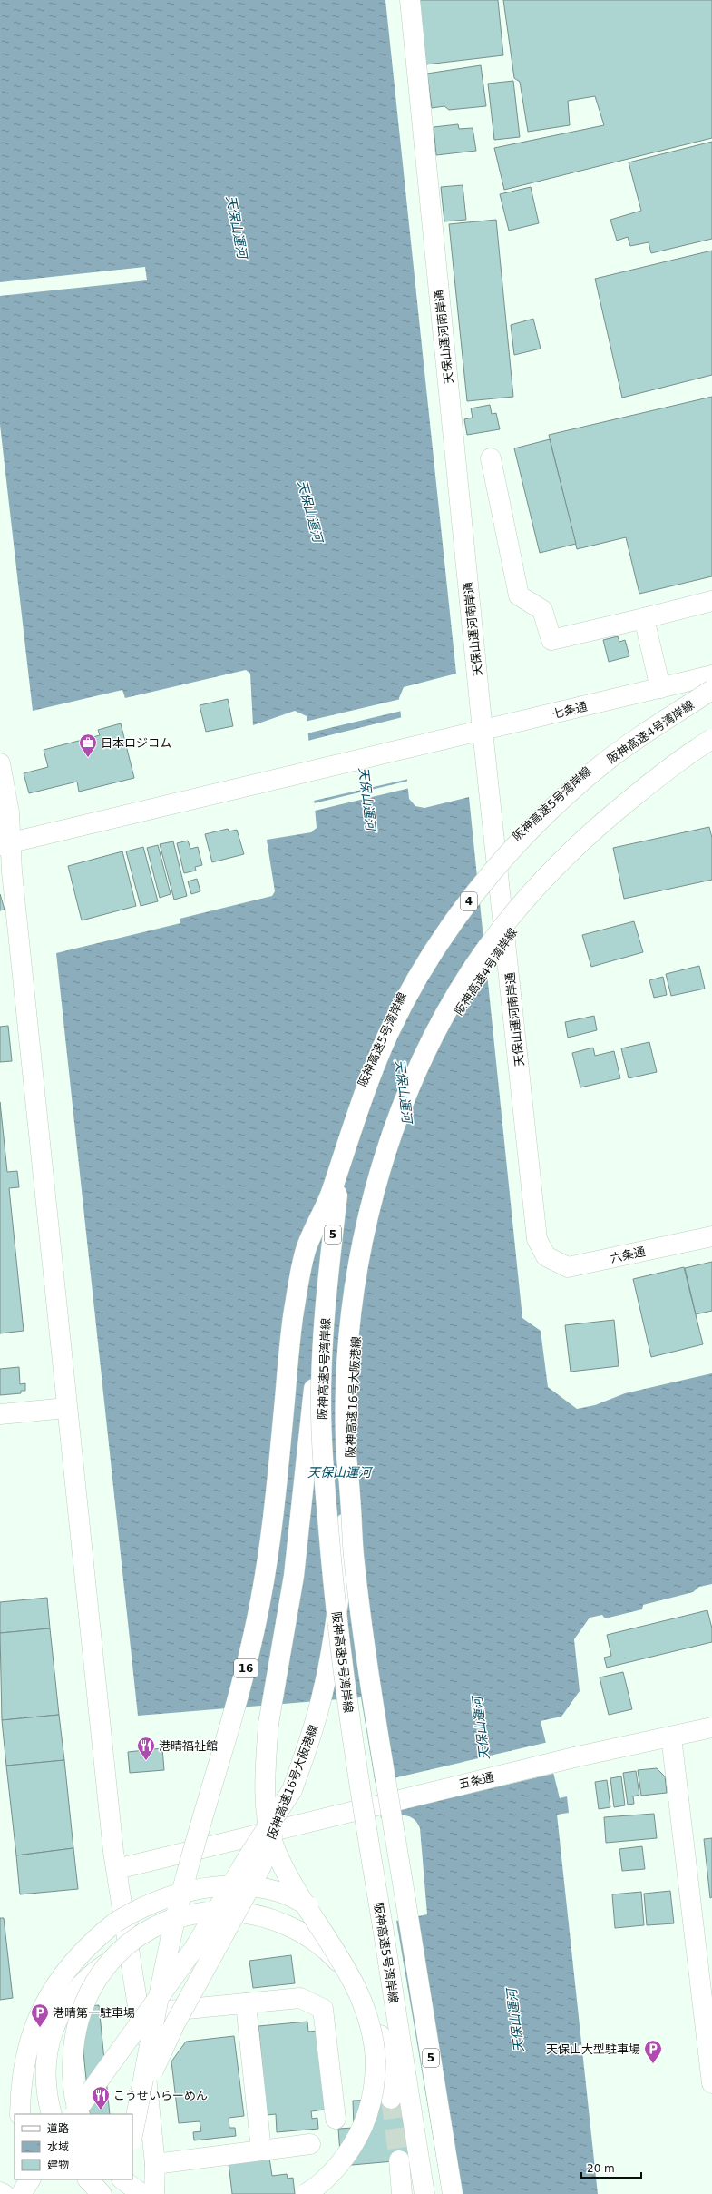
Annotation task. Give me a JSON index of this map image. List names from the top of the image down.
{
  "streets": {
    "main road": [
      "天保山運河南岸通",
      "七条通",
      "阪神高速4号湾岸線",
      "阪神高速5号湾岸線",
      "4",
      "5",
      "六条通",
      "阪神高速16号大阪港線",
      "16",
      "五条通"
    ]
  },
  "crossings": [
    ["天保山運河南岸通", "七条通"],
    ["天保山運河南岸通", "六条通"],
    ["阪神高速4号湾岸線", "阪神高速16号大阪港線"],
    ["阪神高速4号湾岸線", "16"]
  ],
  "water": ["天保山運河"],
  "places": {
    "office": ["日本ロジコム"],
    "restaurant": ["港晴福祉館", "こうせいらーめん"],
    "parking": ["港晴第一駐車場", "天保山大型駐車場"]
  },
  "legend": ["道路", "水域", "建物"],
  "scale_bar": "20 m"
}
